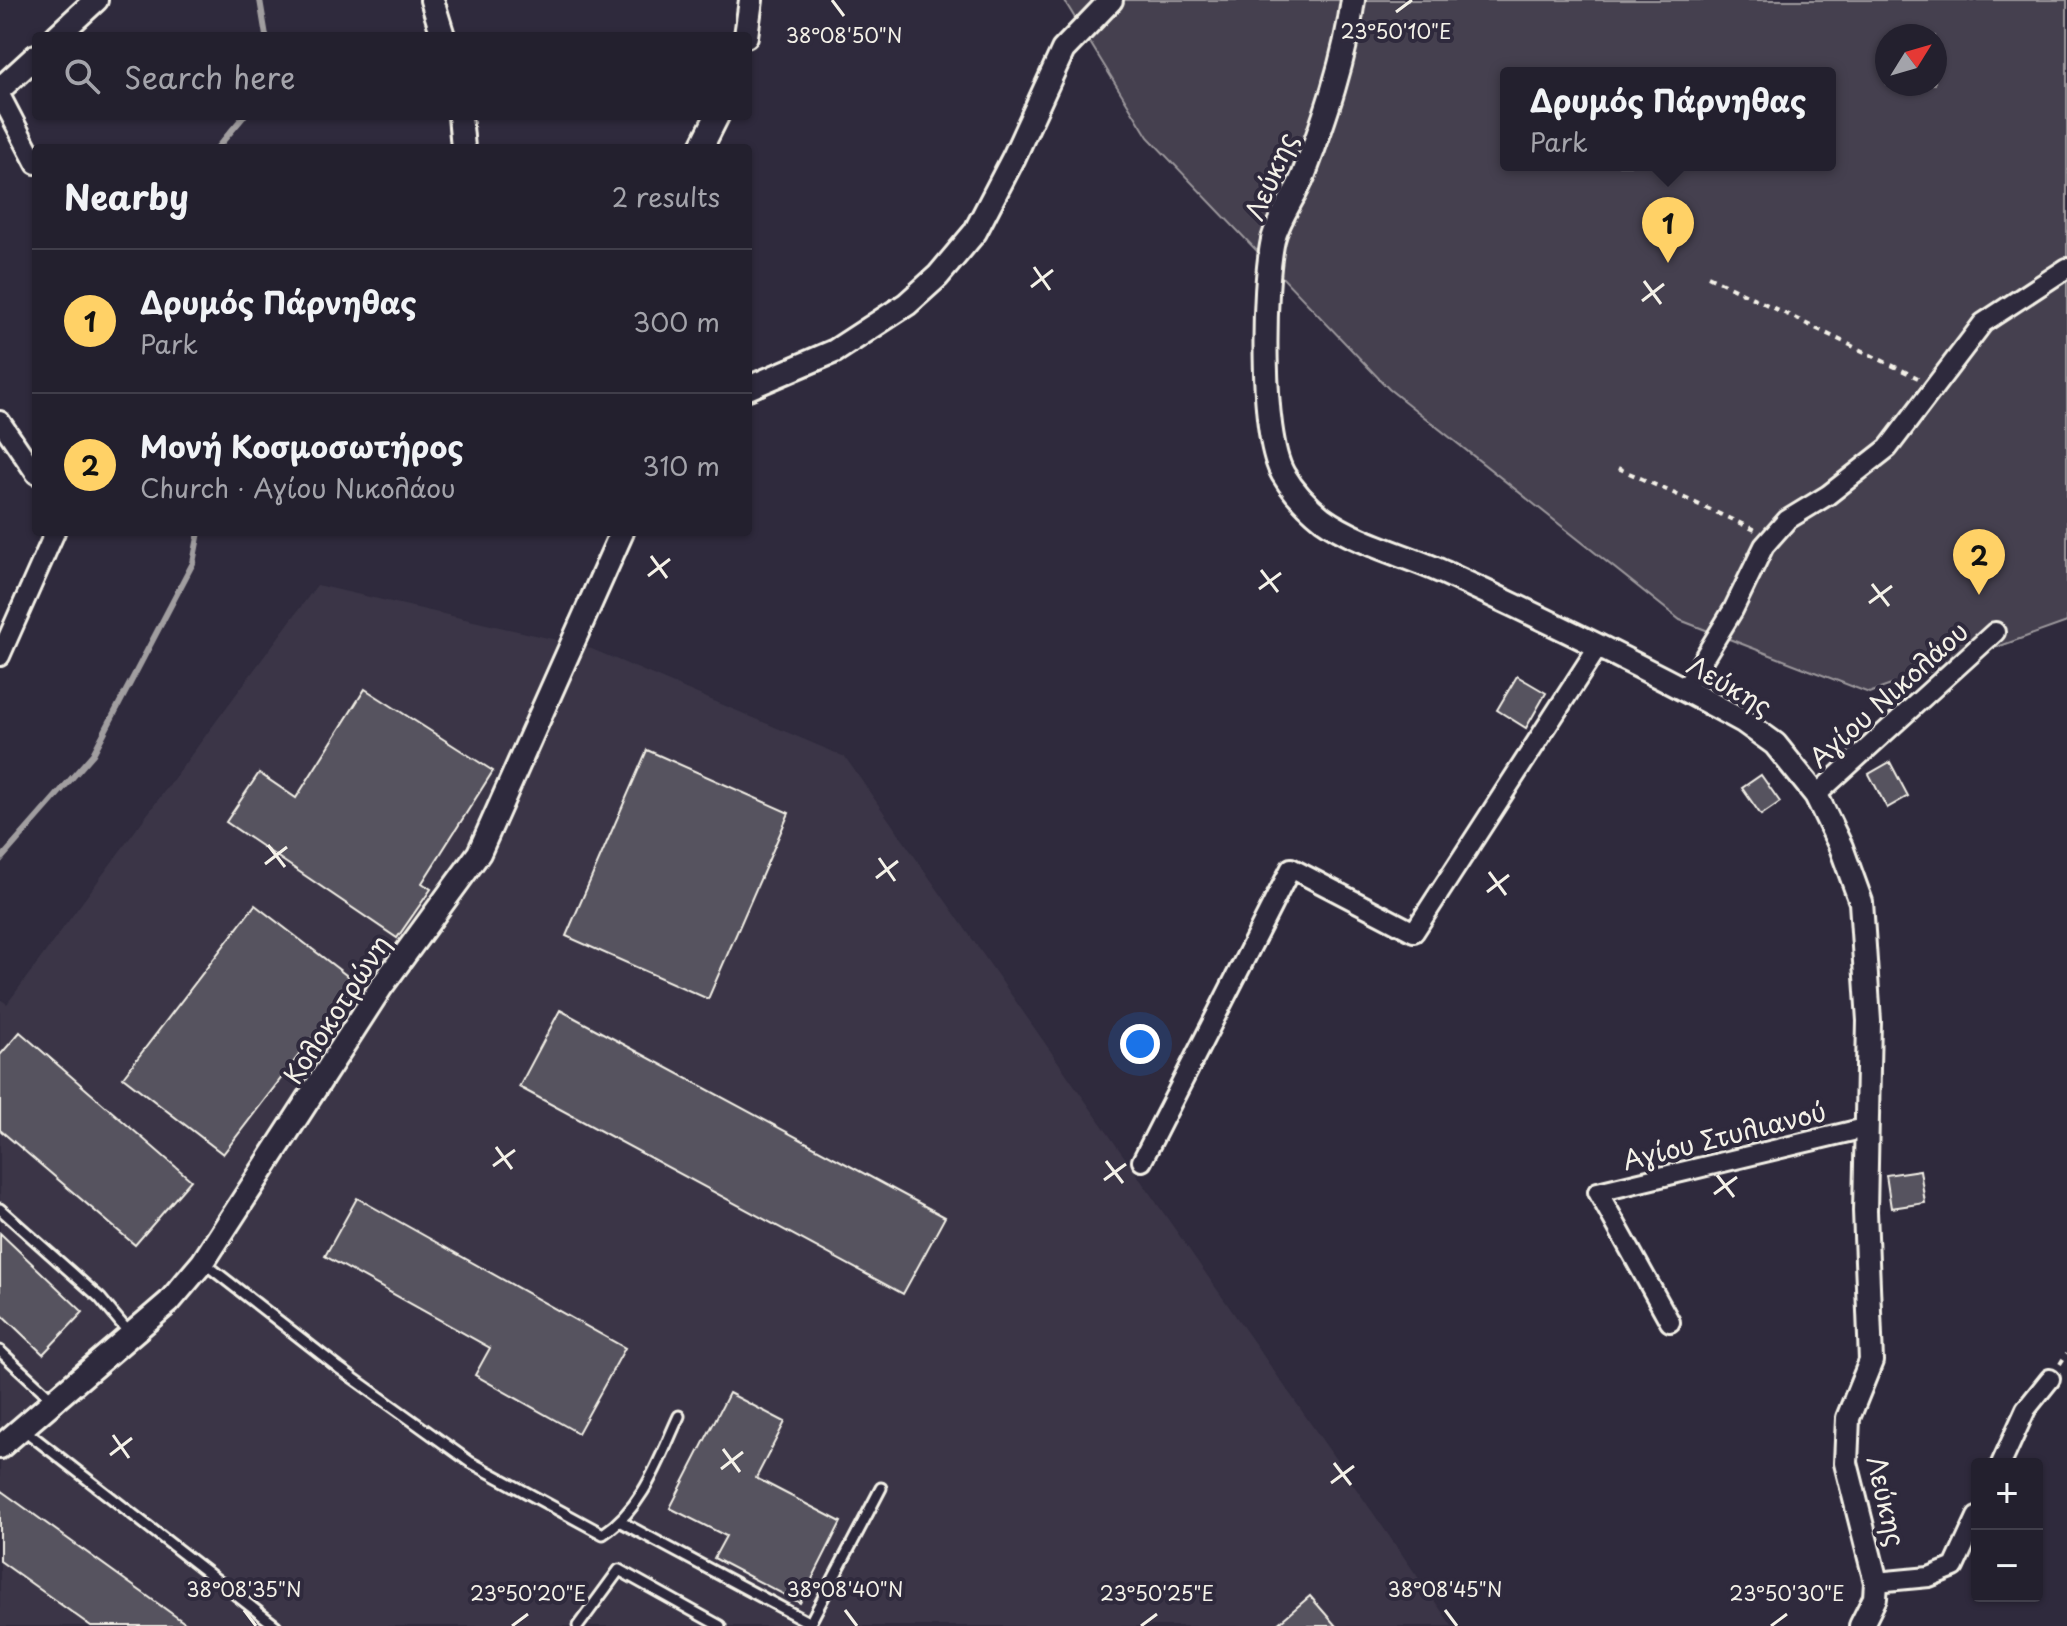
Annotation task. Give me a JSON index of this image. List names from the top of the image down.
{
  "streets": {
    "street": [
      "Λεύκης",
      "Αγίου Νικολάου",
      "Κολοκοτρώνη",
      "Αγίου Στυλιανού"
    ]
  },
  "crossings": [
    ["Λεύκης", "Αγίου Νικολάου"],
    ["Λεύκης", "Αγίου Στυλιανού"]
  ],
  "north": "top right",
  "page": {
    "search": "Search here",
    "popup": ["Δρυμός Πάρνηθας", "Park"],
    "heading": ["Nearby", "2 results"],
    "pins": ["1", "2"],
    "list": [
      {
        "mark": "1",
        "name": "Δρυμός Πάρνηθας",
        "note": "Park",
        "value": "300 m"
      },
      {
        "mark": "2",
        "name": "Μονή Κοσμοσωτήρος",
        "note": "Church · Αγίου Νικολάου",
        "value": "310 m"
      }
    ],
    "map_buttons": ["+", "−"]
  },
  "coordinates": [
    "23°50'10\"E",
    "38°08'50\"N",
    "38°08'35\"N",
    "38°08'40\"N",
    "38°08'45\"N",
    "23°50'20\"E",
    "23°50'25\"E",
    "23°50'30\"E"
  ]
}
